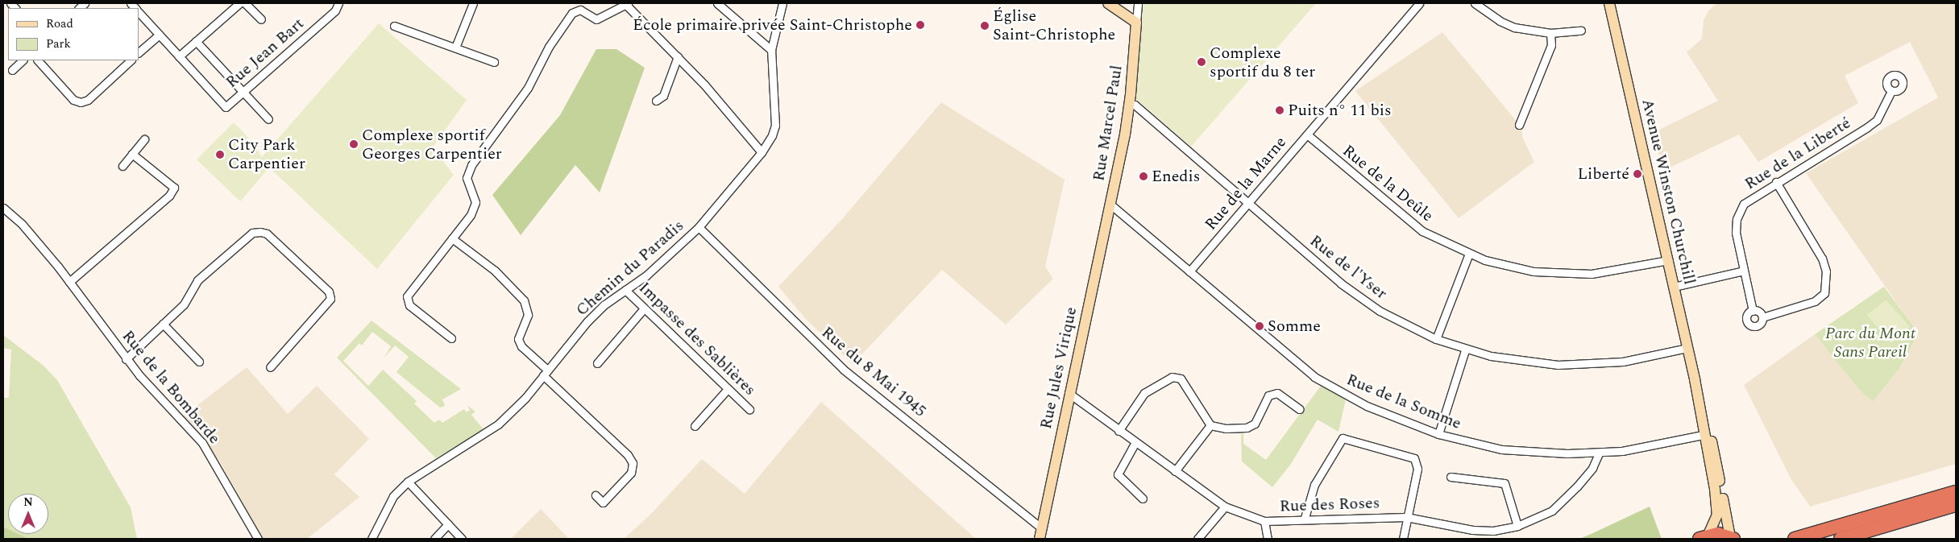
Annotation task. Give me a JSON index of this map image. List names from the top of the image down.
{
  "streets": {
    "main road": ["Rue Marcel Paul", "Avenue Winston Churchill", "Rue Jules Virique"],
    "street": [
      "Rue Jean Bart",
      "Rue de la Liberté",
      "Rue de la Marne",
      "Rue de la Deûle",
      "Rue de l'Yser",
      "Chemin du Paradis",
      "Impasse des Sablières",
      "Rue du 8 Mai 1945",
      "Rue de la Bombarde",
      "Rue de la Somme",
      "Rue des Roses"
    ]
  },
  "crossings": [
    ["Rue Marcel Paul", "Rue de l'Yser"],
    ["Rue Marcel Paul", "Rue Jules Virique"],
    ["Rue Marcel Paul", "Rue de la Somme"],
    ["Rue de la Marne", "Rue de la Deûle"],
    ["Rue de la Marne", "Rue de l'Yser"],
    ["Rue de la Marne", "Rue de la Somme"],
    ["Rue de la Deûle", "Avenue Winston Churchill"],
    ["Avenue Winston Churchill", "Rue de l'Yser"],
    ["Avenue Winston Churchill", "Rue de la Somme"],
    ["Chemin du Paradis", "Impasse des Sablières"],
    ["Chemin du Paradis", "Rue du 8 Mai 1945"],
    ["Rue Jules Virique", "Rue du 8 Mai 1945"],
    ["Rue Jules Virique", "Rue de la Somme"],
    ["Rue Jules Virique", "Rue des Roses"],
    ["Rue de la Somme", "Rue des Roses"]
  ],
  "parks": ["Parc du Mont Sans Pareil"],
  "places": [
    "École primaire privée Saint-Christophe",
    "Église Saint-Christophe",
    "Complexe sportif du 8 ter",
    "Puits n° 11 bis",
    "Complexe sportif Georges Carpentier",
    "City Park Carpentier",
    "Liberté",
    "Enedis",
    "Somme"
  ],
  "legend": ["Road", "Park"],
  "north": "top"
}
